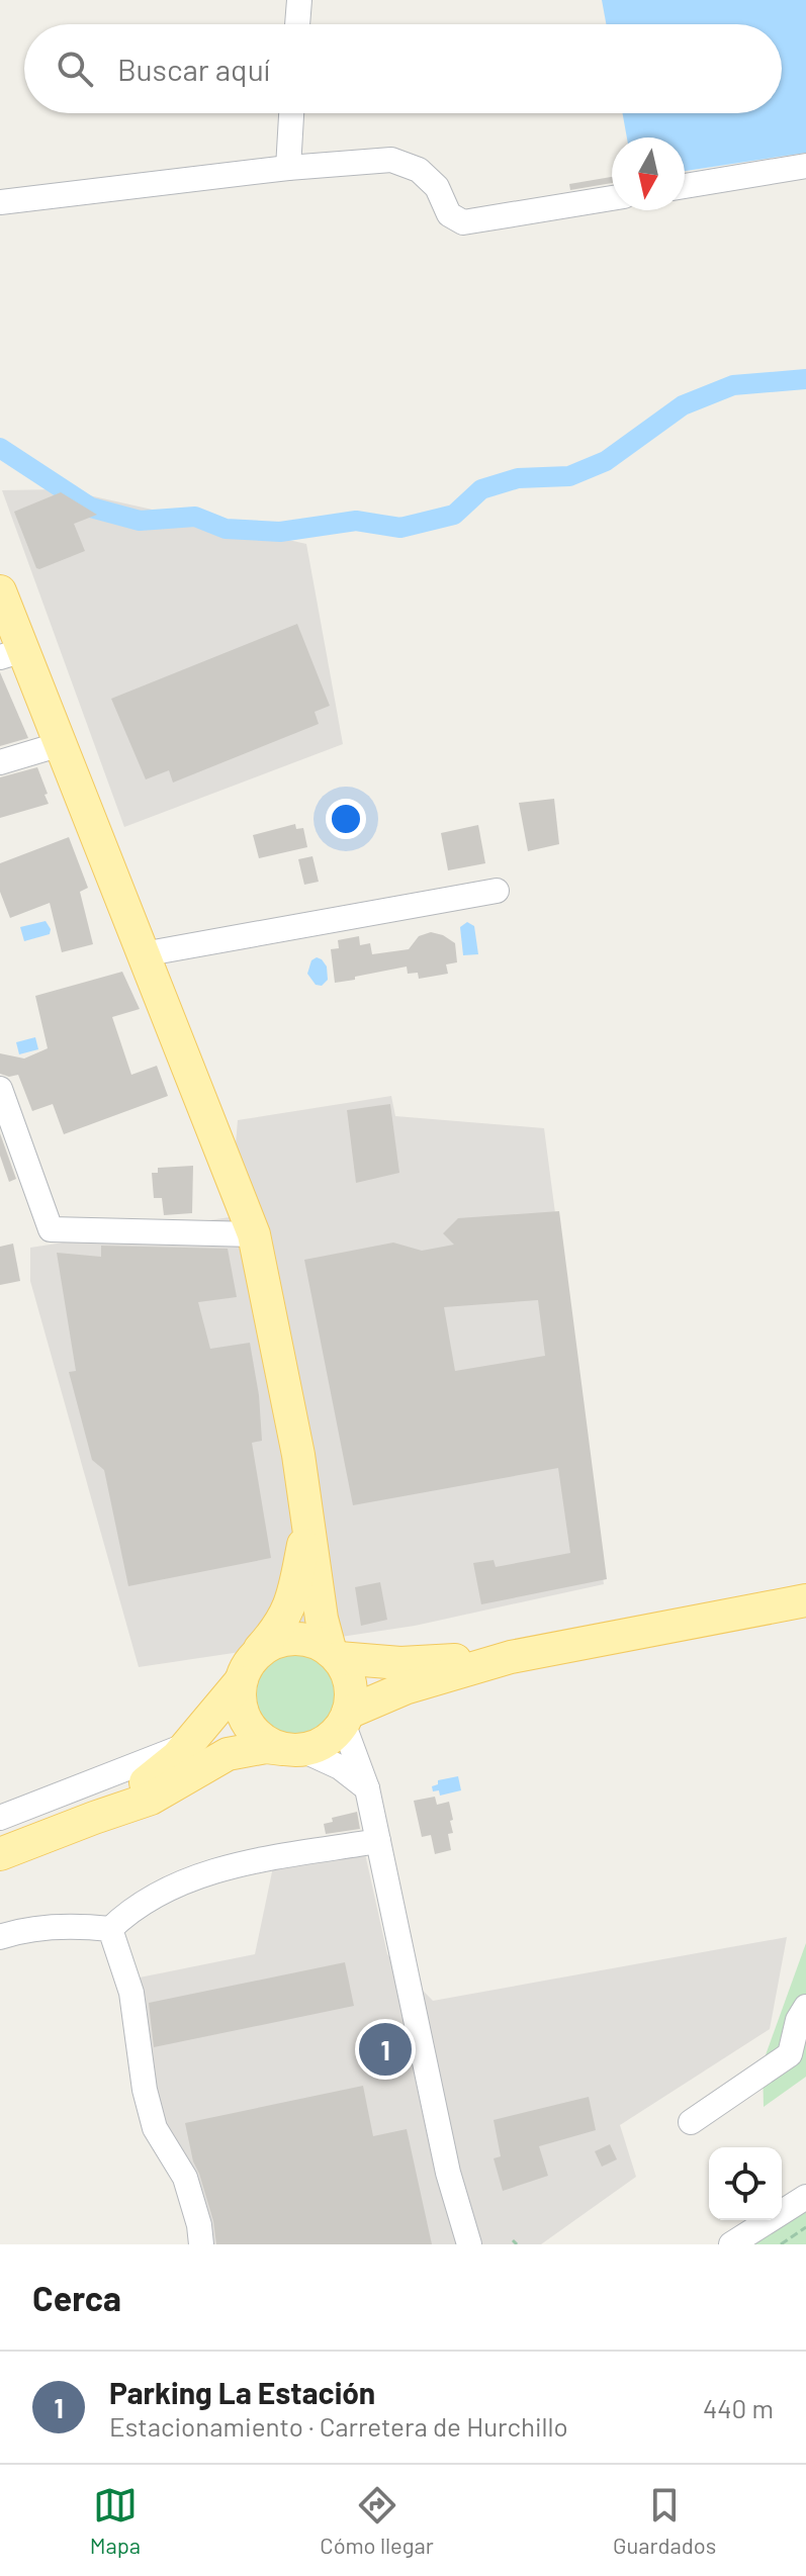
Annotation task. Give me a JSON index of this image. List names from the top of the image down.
{
  "north": "bottom",
  "page": {
    "search": "Buscar aquí",
    "pins": "1",
    "heading": "Cerca",
    "list": [
      {
        "mark": "1",
        "name": "Parking La Estación",
        "note": "Estacionamiento · Carretera de Hurchillo",
        "value": "440 m"
      }
    ],
    "nav": ["Mapa", "Cómo llegar", "Guardados"]
  }
}
